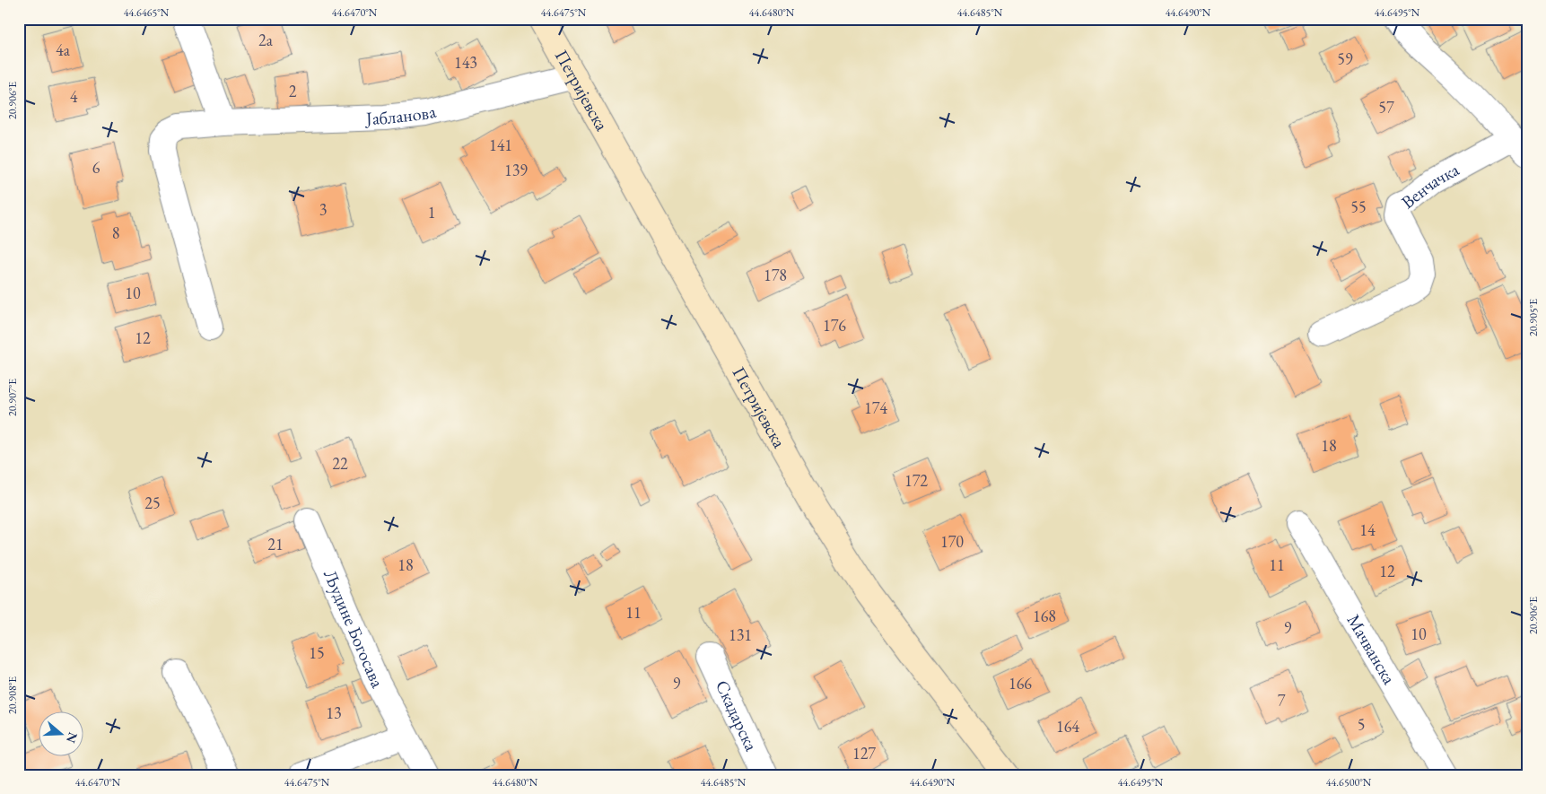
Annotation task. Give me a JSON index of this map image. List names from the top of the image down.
{
  "streets": {
    "main road": ["Петријевска"],
    "street": [
      "Јабланова",
      "Венчачка",
      "Људине Богосава",
      "Мачванска",
      "Скадарска"
    ]
  },
  "crossings": [
    ["Петријевска", "Јабланова"]
  ],
  "house_numbers": [
    "2a",
    "4a",
    "59",
    "143",
    "2",
    "4",
    "57",
    "141",
    "6",
    "139",
    "55",
    "3",
    "1",
    "8",
    "178",
    "10",
    "176",
    "12",
    "174",
    "18",
    "22",
    "172",
    "25",
    "14",
    "170",
    "21",
    "18",
    "11",
    "12",
    "11",
    "168",
    "9",
    "10",
    "131",
    "15",
    "9",
    "166",
    "7",
    "13",
    "5",
    "164",
    "127"
  ],
  "north": "right",
  "coordinates": [
    "44.6465°N",
    "44.6470°N",
    "44.6475°N",
    "44.6480°N",
    "44.6485°N",
    "44.6490°N",
    "44.6495°N",
    "20.906°E",
    "20.905°E",
    "20.907°E",
    "20.908°E",
    "44.6500°N"
  ]
}
